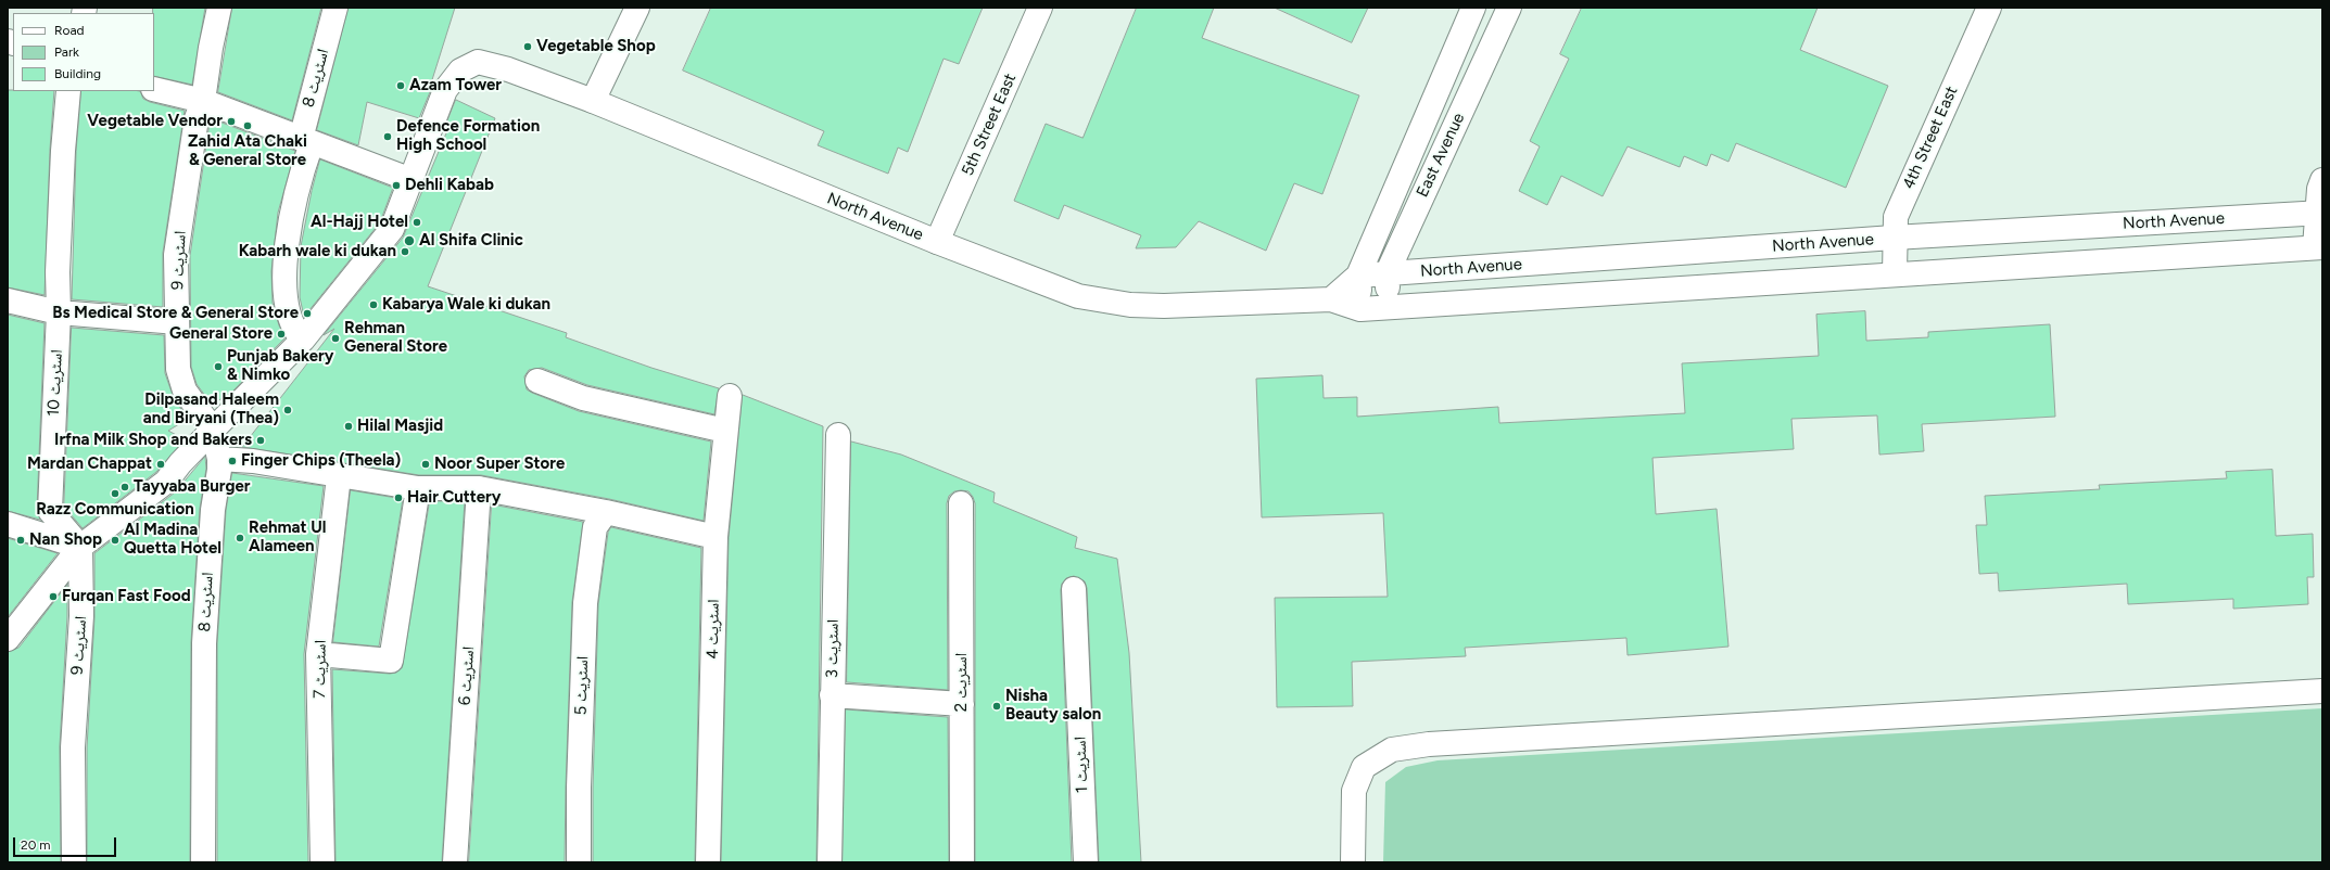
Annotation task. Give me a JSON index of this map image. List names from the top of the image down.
{
  "streets": {
    "street": [
      "اسٹریٹ 8",
      "5th Street East",
      "4th Street East",
      "East Avenue",
      "North Avenue",
      "اسٹریٹ 9",
      "اسٹریٹ 10",
      "اسٹریٹ 4",
      "اسٹریٹ 3",
      "اسٹریٹ 7",
      "اسٹریٹ 6",
      "اسٹریٹ 2",
      "اسٹریٹ 5",
      "اسٹریٹ 1"
    ]
  },
  "crossings": [
    ["اسٹریٹ 8", "North Avenue"],
    ["اسٹریٹ 8", "اسٹریٹ 9"],
    ["5th Street East", "North Avenue"],
    ["4th Street East", "North Avenue"],
    ["East Avenue", "North Avenue"],
    ["اسٹریٹ 9", "اسٹریٹ 10"]
  ],
  "places": [
    "Vegetable Shop",
    "Azam Tower",
    "Vegetable Vendor",
    "Zahid Ata Chaki & General Store",
    "Defence Formation High School",
    "Dehli Kabab",
    "Al-Hajj Hotel",
    "Al Shifa Clinic",
    "Kabarh wale ki dukan",
    "Kabarya Wale ki dukan",
    "Bs Medical Store & General Store",
    "General Store",
    "Rehman General Store",
    "Punjab Bakery & Nimko",
    "Dilpasand Haleem and Biryani (Thea)",
    "Hilal Masjid",
    "Irfna Milk Shop and Bakers",
    "Finger Chips (Theela)",
    "Mardan Chappat",
    "Noor Super Store",
    "Tayyaba Burger",
    "Razz Communication",
    "Hair Cuttery",
    "Rehmat Ul Alameen",
    "Nan Shop",
    "Al Madina Quetta Hotel",
    "Furqan Fast Food",
    "Nisha Beauty salon"
  ],
  "legend": ["Road", "Park", "Building"],
  "scale_bar": "20 m"
}
